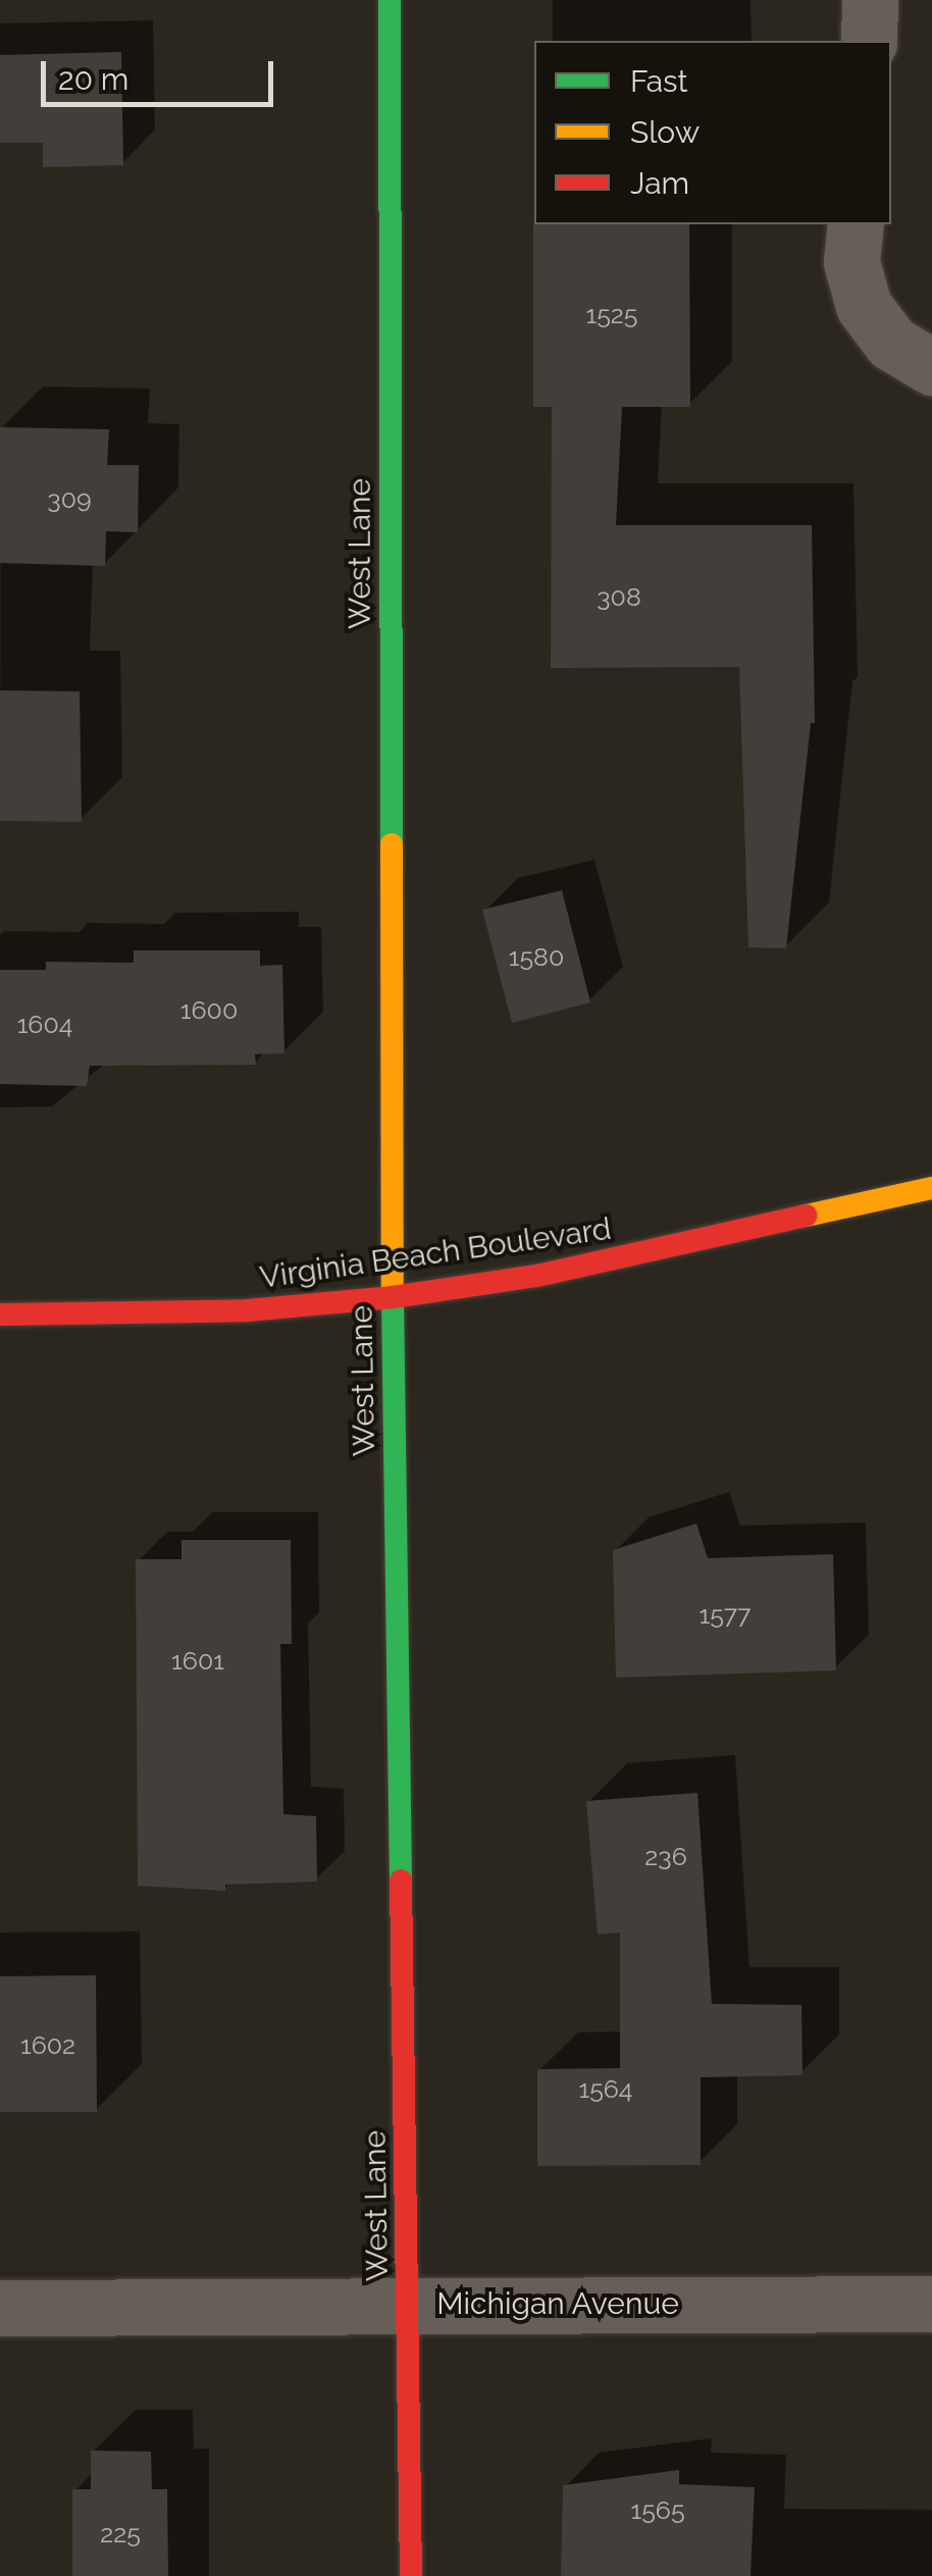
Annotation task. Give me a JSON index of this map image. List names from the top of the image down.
{
  "streets": {
    "street": ["West Lane", "Virginia Beach Boulevard", "Michigan Avenue"]
  },
  "crossings": [
    ["West Lane", "Virginia Beach Boulevard"],
    ["West Lane", "Michigan Avenue"]
  ],
  "house_numbers": [
    "1525",
    "309",
    "308",
    "1580",
    "1600",
    "1604",
    "1577",
    "1601",
    "236",
    "1602",
    "1564",
    "1565",
    "225"
  ],
  "legend": ["Fast", "Slow", "Jam"],
  "scale_bar": "20 m"
}
